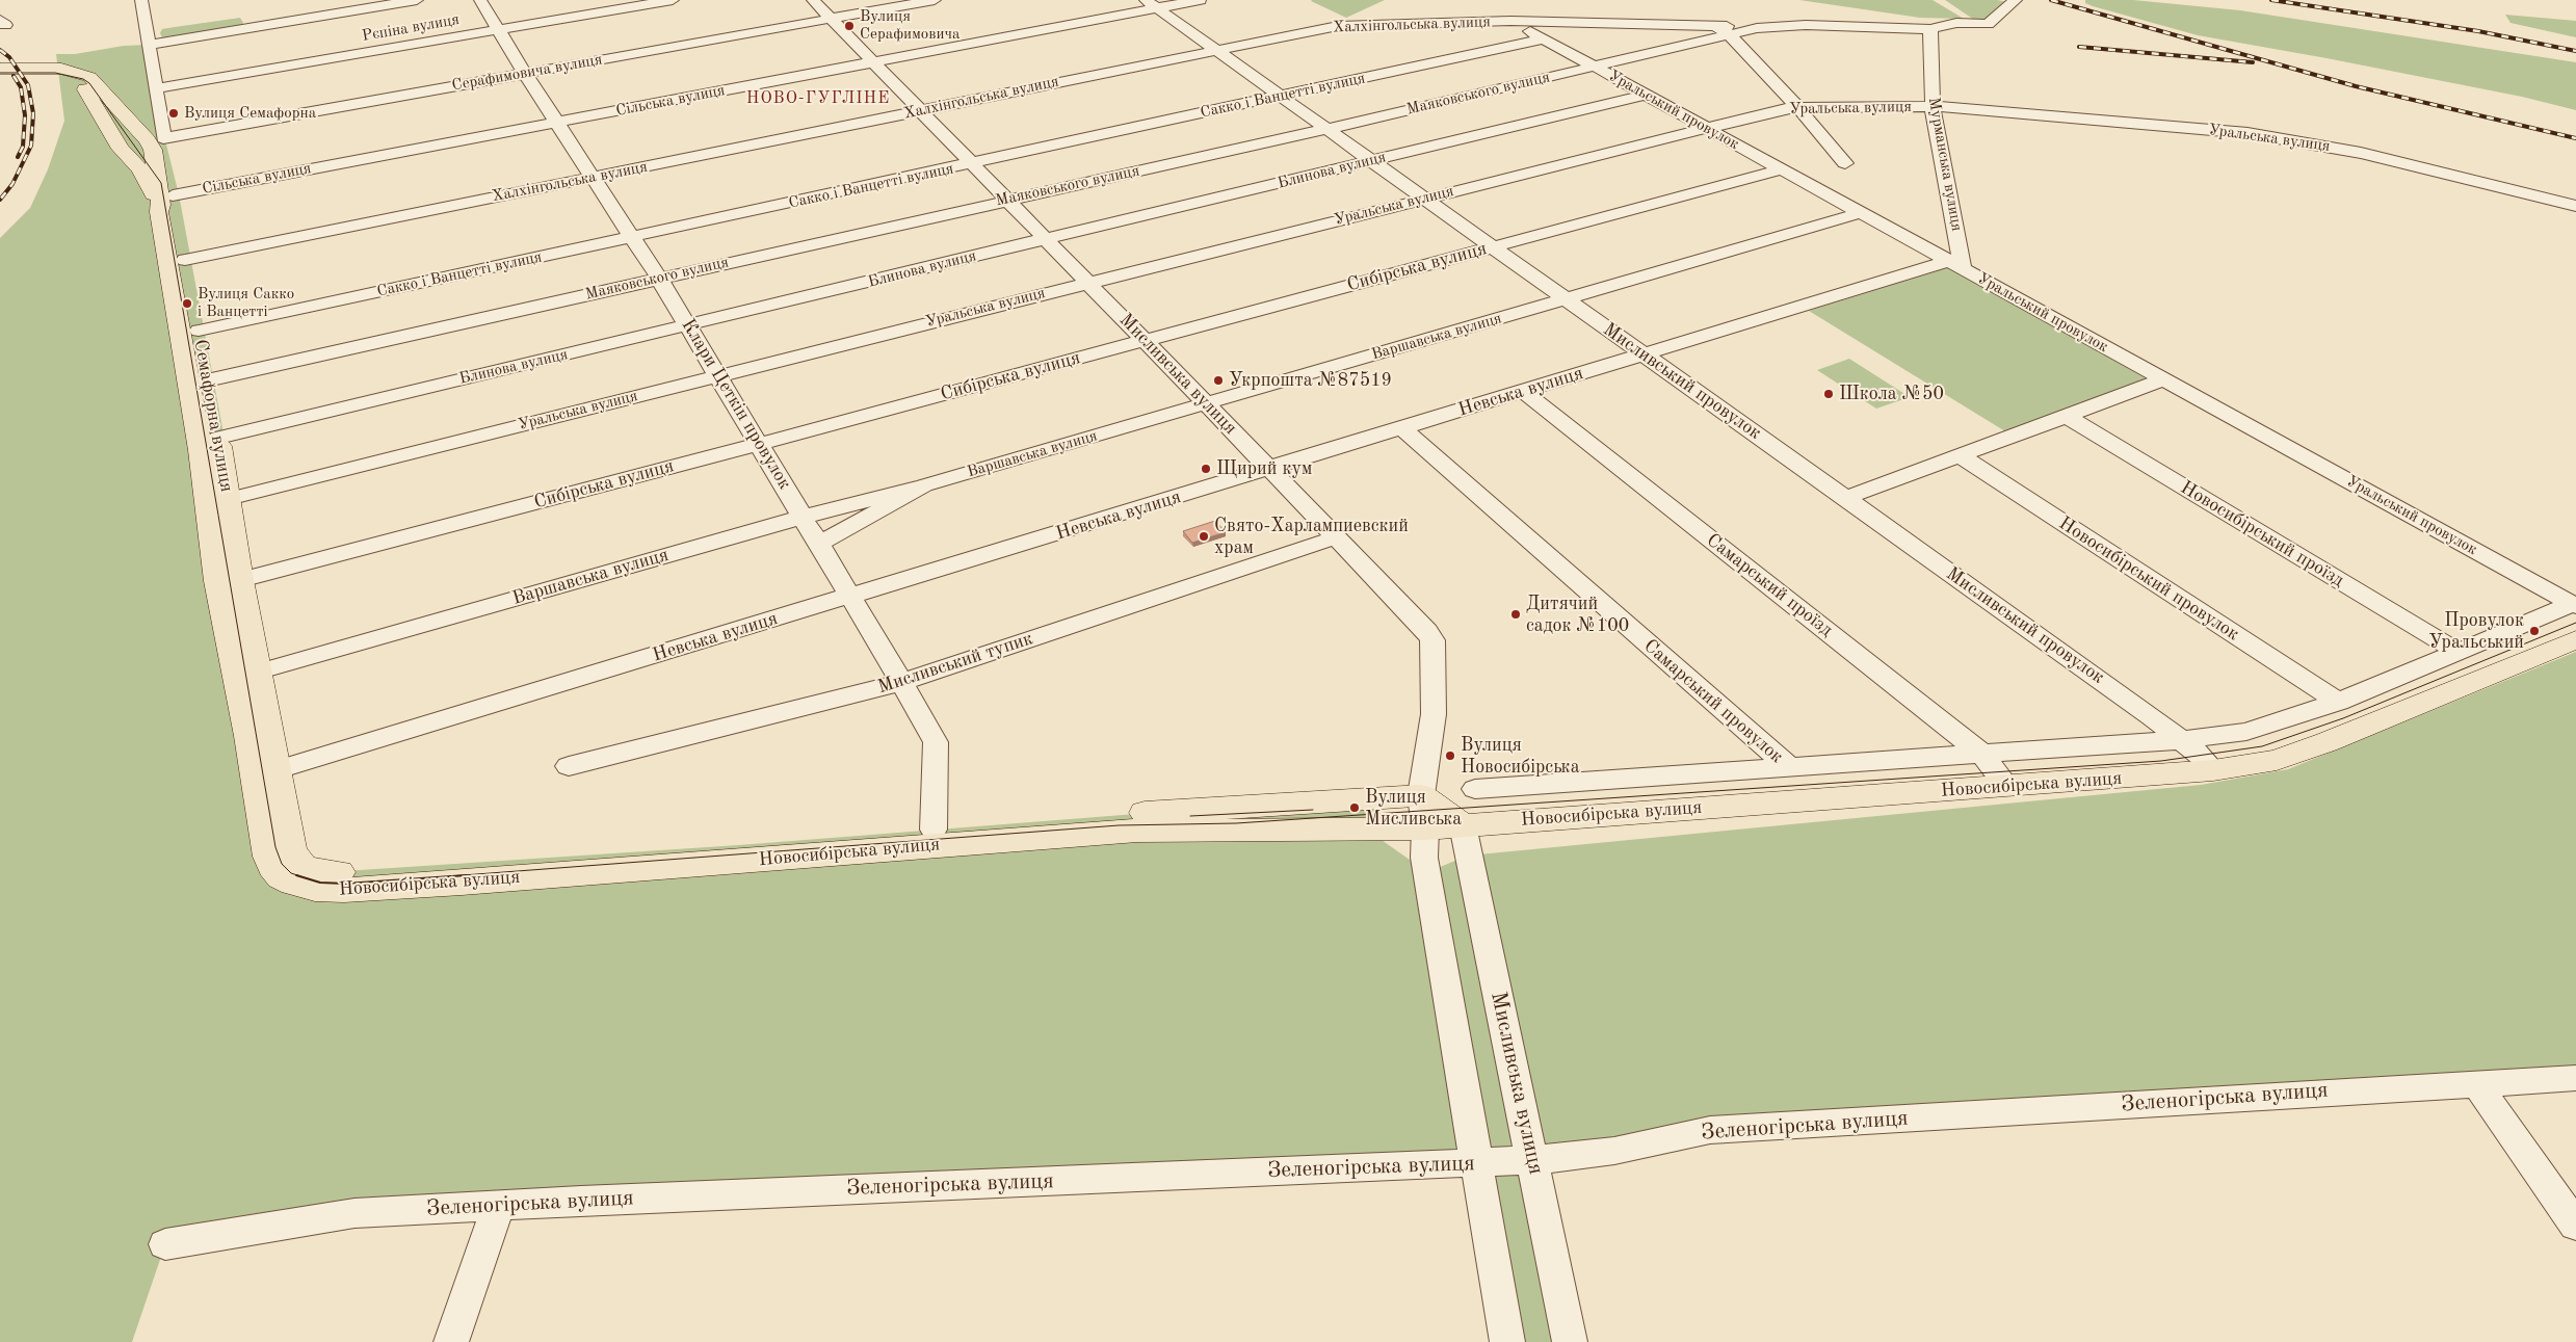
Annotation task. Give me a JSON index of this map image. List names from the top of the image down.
{
  "streets": {
    "main road": ["Серафимовича вулиця", "Семафорна вулиця", "Новосибірська вулиця"],
    "street": [
      "Халхінгольська вулиця",
      "Рєпіна вулиця",
      "Маяковського вулиця",
      "Сакко і Ванцетті вулиця",
      "Сільська вулиця",
      "Уральська вулиця",
      "Уральський провулок",
      "Мурманська вулиця",
      "Блинова вулиця",
      "Сибірська вулиця",
      "Варшавська вулиця",
      "Мисливська вулиця",
      "Мисливський провулок",
      "Невська вулиця",
      "Клари Цеткін провулок",
      "Новосибірський проїзд",
      "Новосибірський провулок",
      "Самарський проїзд",
      "Мисливський тупик",
      "Самарський провулок",
      "Зеленогірська вулиця"
    ]
  },
  "crossings": [
    ["Халхінгольська вулиця", "Маяковського вулиця"],
    ["Халхінгольська вулиця", "Уральський провулок"],
    ["Халхінгольська вулиця", "Мисливська вулиця"],
    ["Халхінгольська вулиця", "Мисливський провулок"],
    ["Халхінгольська вулиця", "Клари Цеткін провулок"],
    ["Халхінгольська вулиця", "Семафорна вулиця"],
    ["Рєпіна вулиця", "Клари Цеткін провулок"],
    ["Рєпіна вулиця", "Семафорна вулиця"],
    ["Серафимовича вулиця", "Мисливська вулиця"],
    ["Серафимовича вулиця", "Клари Цеткін провулок"],
    ["Серафимовича вулиця", "Семафорна вулиця"],
    ["Маяковського вулиця", "Уральський провулок"],
    ["Маяковського вулиця", "Мурманська вулиця"],
    ["Маяковського вулиця", "Мисливська вулиця"],
    ["Маяковського вулиця", "Мисливський провулок"],
    ["Маяковського вулиця", "Клари Цеткін провулок"],
    ["Маяковського вулиця", "Семафорна вулиця"],
    ["Сакко і Ванцетті вулиця", "Уральський провулок"],
    ["Сакко і Ванцетті вулиця", "Мисливська вулиця"],
    ["Сакко і Ванцетті вулиця", "Мисливський провулок"],
    ["Сакко і Ванцетті вулиця", "Клари Цеткін провулок"],
    ["Сакко і Ванцетті вулиця", "Семафорна вулиця"],
    ["Сільська вулиця", "Мисливська вулиця"],
    ["Сільська вулиця", "Мисливський провулок"],
    ["Сільська вулиця", "Клари Цеткін провулок"],
    ["Сільська вулиця", "Семафорна вулиця"],
    ["Уральська вулиця", "Уральський провулок"],
    ["Уральська вулиця", "Мурманська вулиця"],
    ["Уральська вулиця", "Мисливська вулиця"],
    ["Уральська вулиця", "Мисливський провулок"],
    ["Уральська вулиця", "Клари Цеткін провулок"],
    ["Уральська вулиця", "Семафорна вулиця"],
    ["Уральський провулок", "Мурманська вулиця"],
    ["Уральський провулок", "Блинова вулиця"],
    ["Уральський провулок", "Сибірська вулиця"],
    ["Уральський провулок", "Варшавська вулиця"],
    ["Уральський провулок", "Невська вулиця"],
    ["Уральський провулок", "Новосибірська вулиця"],
    ["Мурманська вулиця", "Невська вулиця"],
    ["Блинова вулиця", "Мисливська вулиця"],
    ["Блинова вулиця", "Мисливський провулок"],
    ["Блинова вулиця", "Клари Цеткін провулок"],
    ["Блинова вулиця", "Семафорна вулиця"],
    ["Сибірська вулиця", "Мисливська вулиця"],
    ["Сибірська вулиця", "Мисливський провулок"],
    ["Сибірська вулиця", "Клари Цеткін провулок"],
    ["Сибірська вулиця", "Семафорна вулиця"],
    ["Варшавська вулиця", "Мисливська вулиця"],
    ["Варшавська вулиця", "Мисливський провулок"],
    ["Варшавська вулиця", "Клари Цеткін провулок"],
    ["Варшавська вулиця", "Семафорна вулиця"],
    ["Мисливська вулиця", "Невська вулиця"],
    ["Мисливська вулиця", "Мисливський тупик"],
    ["Мисливська вулиця", "Новосибірська вулиця"],
    ["Мисливська вулиця", "Зеленогірська вулиця"],
    ["Мисливський провулок", "Невська вулиця"],
    ["Мисливський провулок", "Новосибірська вулиця"],
    ["Невська вулиця", "Клари Цеткін провулок"],
    ["Невська вулиця", "Семафорна вулиця"],
    ["Невська вулиця", "Самарський проїзд"],
    ["Невська вулиця", "Самарський провулок"],
    ["Клари Цеткін провулок", "Мисливський тупик"],
    ["Клари Цеткін провулок", "Новосибірська вулиця"],
    ["Семафорна вулиця", "Новосибірська вулиця"],
    ["Новосибірський проїзд", "Новосибірська вулиця"],
    ["Новосибірський провулок", "Новосибірська вулиця"],
    ["Самарський проїзд", "Новосибірська вулиця"],
    ["Самарський провулок", "Новосибірська вулиця"]
  ],
  "districts": ["НОВО-ГУГЛІНЕ"],
  "places": [
    "Вулиця Серафимовича",
    "Вулиця Семафорна",
    "Вулиця Сакко і Ванцетті",
    "Укрпошта №87519",
    "Школа №50",
    "Щирий кум",
    "Свято-Харлампиевский храм",
    "Дитячий садок №100",
    "Провулок Уральський",
    "Вулиця Новосибірська",
    "Вулиця Мисливська"
  ]
}
